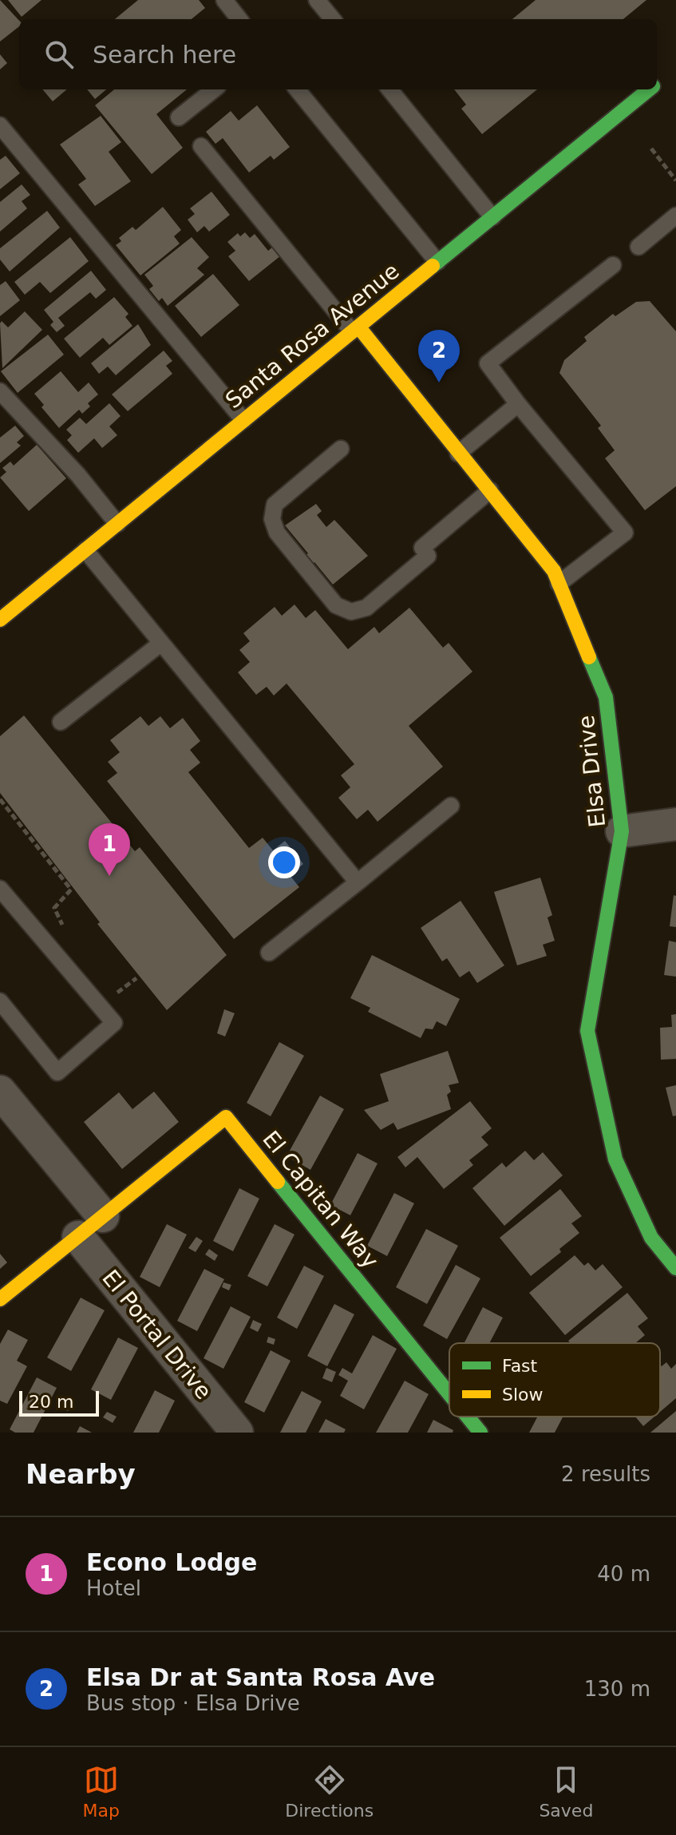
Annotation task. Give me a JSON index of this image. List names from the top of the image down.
{
  "streets": {
    "street": [
      "Santa Rosa Avenue",
      "Elsa Drive",
      "El Capitan Way",
      "El Portal Drive"
    ]
  },
  "crossings": [
    ["Santa Rosa Avenue", "Elsa Drive"]
  ],
  "legend": ["Fast", "Slow"],
  "scale_bar": "20 m",
  "page": {
    "search": "Search here",
    "pins": ["2", "1"],
    "scale": "20 m",
    "heading": ["Nearby", "2 results"],
    "list": [
      {
        "mark": "1",
        "name": "Econo Lodge",
        "note": "Hotel",
        "value": "40 m"
      },
      {
        "mark": "2",
        "name": "Elsa Dr at Santa Rosa Ave",
        "note": "Bus stop · Elsa Drive",
        "value": "130 m"
      }
    ],
    "nav": ["Map", "Directions", "Saved"]
  }
}
